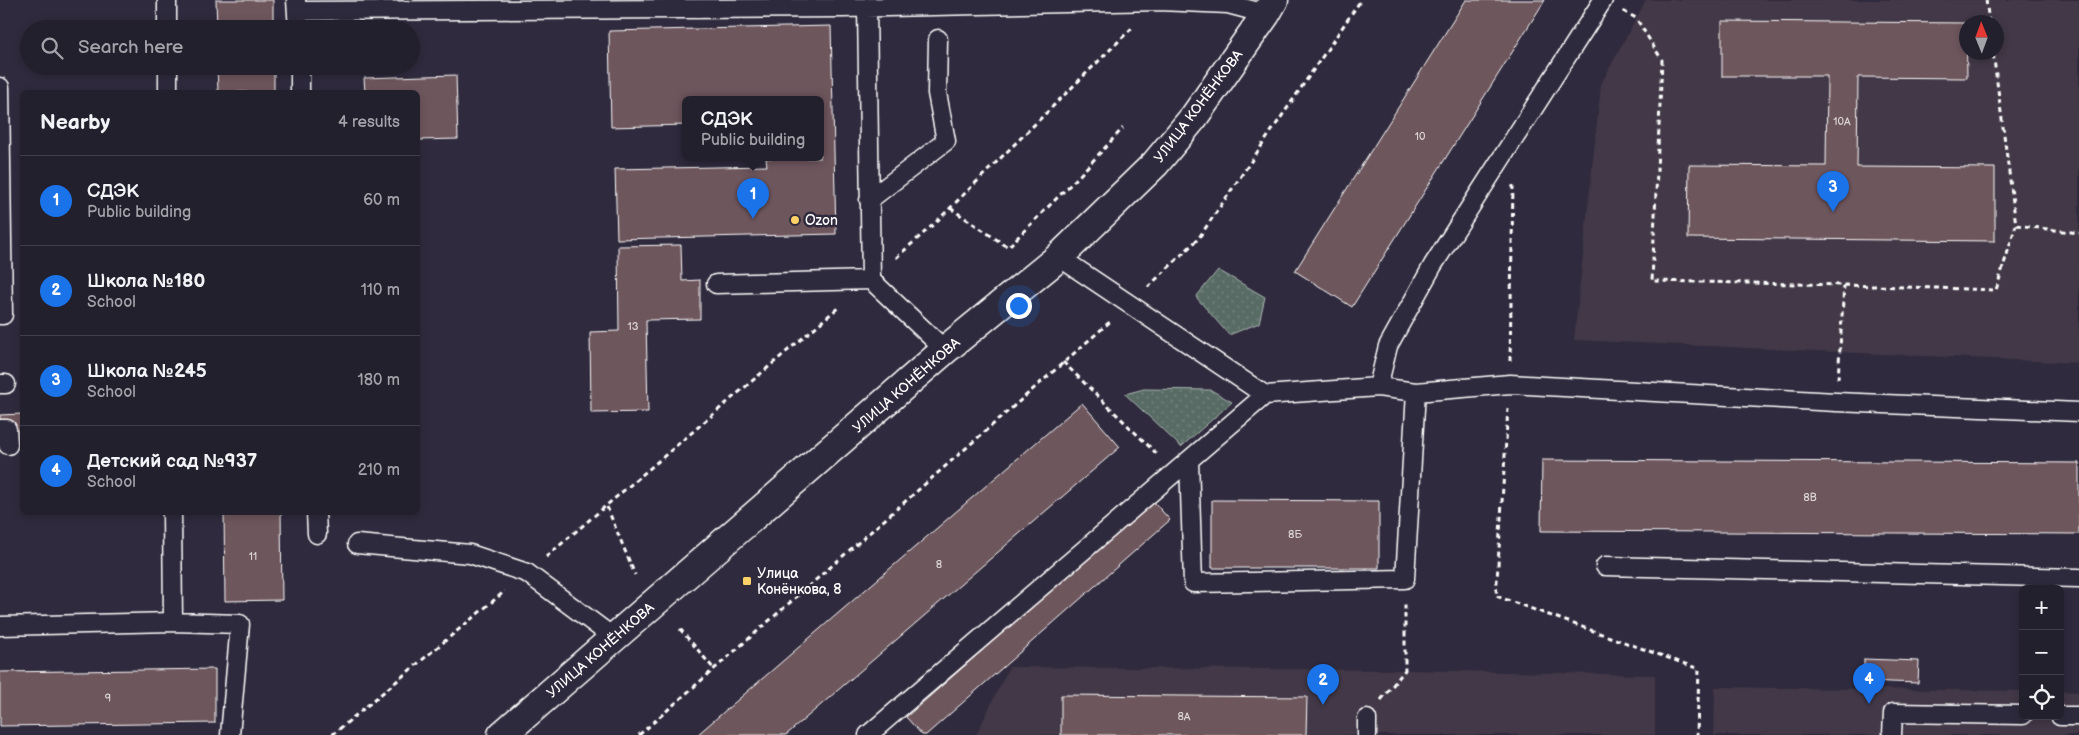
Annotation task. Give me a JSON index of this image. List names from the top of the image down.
{
  "streets": {
    "street": ["УЛИЦА КОНЁНКОВА"]
  },
  "places": {
    "other": ["Ozon"],
    "transit": ["Улица Конёнкова, 8"]
  },
  "house_numbers": [
    "10А",
    "10",
    "13",
    "8В",
    "8Б",
    "11",
    "8",
    "9",
    "8А"
  ],
  "north": "top",
  "page": {
    "search": "Search here",
    "heading": ["Nearby", "4 results"],
    "popup": ["СДЭК", "Public building"],
    "list": [
      {
        "mark": "1",
        "name": "СДЭК",
        "note": "Public building",
        "value": "60 m"
      },
      {
        "mark": "2",
        "name": "Школа №180",
        "note": "School",
        "value": "110 m"
      },
      {
        "mark": "3",
        "name": "Школа №245",
        "note": "School",
        "value": "180 m"
      },
      {
        "mark": "4",
        "name": "Детский сад №937",
        "note": "School",
        "value": "210 m"
      }
    ],
    "pins": [
      "3",
      "1",
      "4",
      "2"
    ],
    "map_buttons": ["+", "−"]
  }
}
